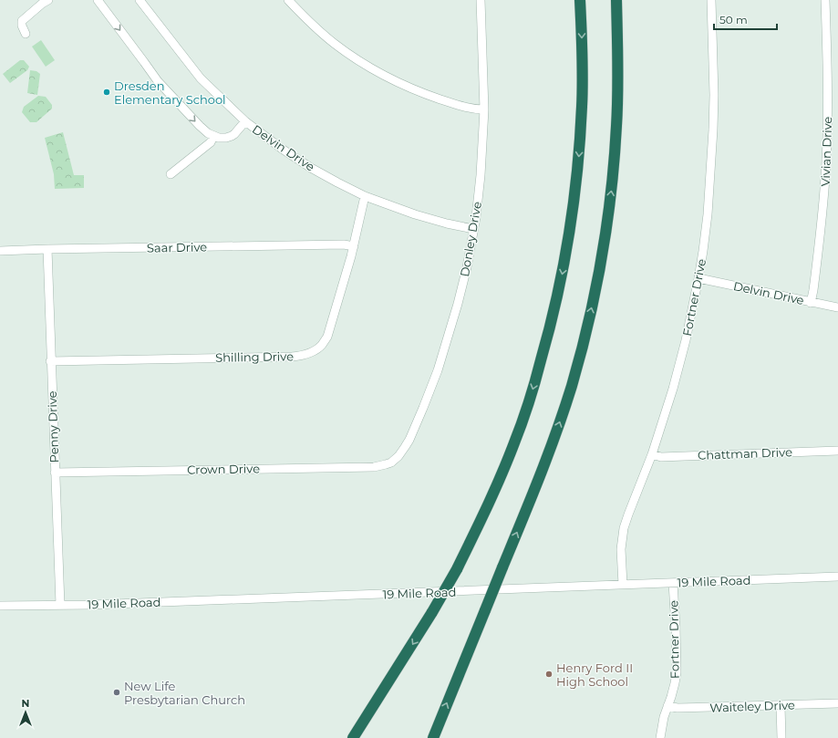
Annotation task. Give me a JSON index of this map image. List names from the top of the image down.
{
  "streets": {
    "street": [
      "Delvin Drive",
      "Vivian Drive",
      "Donley Drive",
      "Saar Drive",
      "Fortner Drive",
      "Shilling Drive",
      "Penny Drive",
      "Chattman Drive",
      "Crown Drive",
      "19 Mile Road",
      "Waiteley Drive"
    ]
  },
  "crossings": [
    ["Delvin Drive", "Vivian Drive"],
    ["Delvin Drive", "Donley Drive"],
    ["Delvin Drive", "Fortner Drive"],
    ["Delvin Drive", "Shilling Drive"],
    ["Donley Drive", "Crown Drive"],
    ["Saar Drive", "Shilling Drive"],
    ["Saar Drive", "Penny Drive"],
    ["Fortner Drive", "Chattman Drive"],
    ["Fortner Drive", "19 Mile Road"],
    ["Fortner Drive", "Waiteley Drive"],
    ["Shilling Drive", "Penny Drive"],
    ["Penny Drive", "Crown Drive"],
    ["Penny Drive", "19 Mile Road"]
  ],
  "places": ["Dresden Elementary School", "Henry Ford II High School", "New Life Presbytarian Church"],
  "scale_bar": "50 m",
  "north": "top"
}
